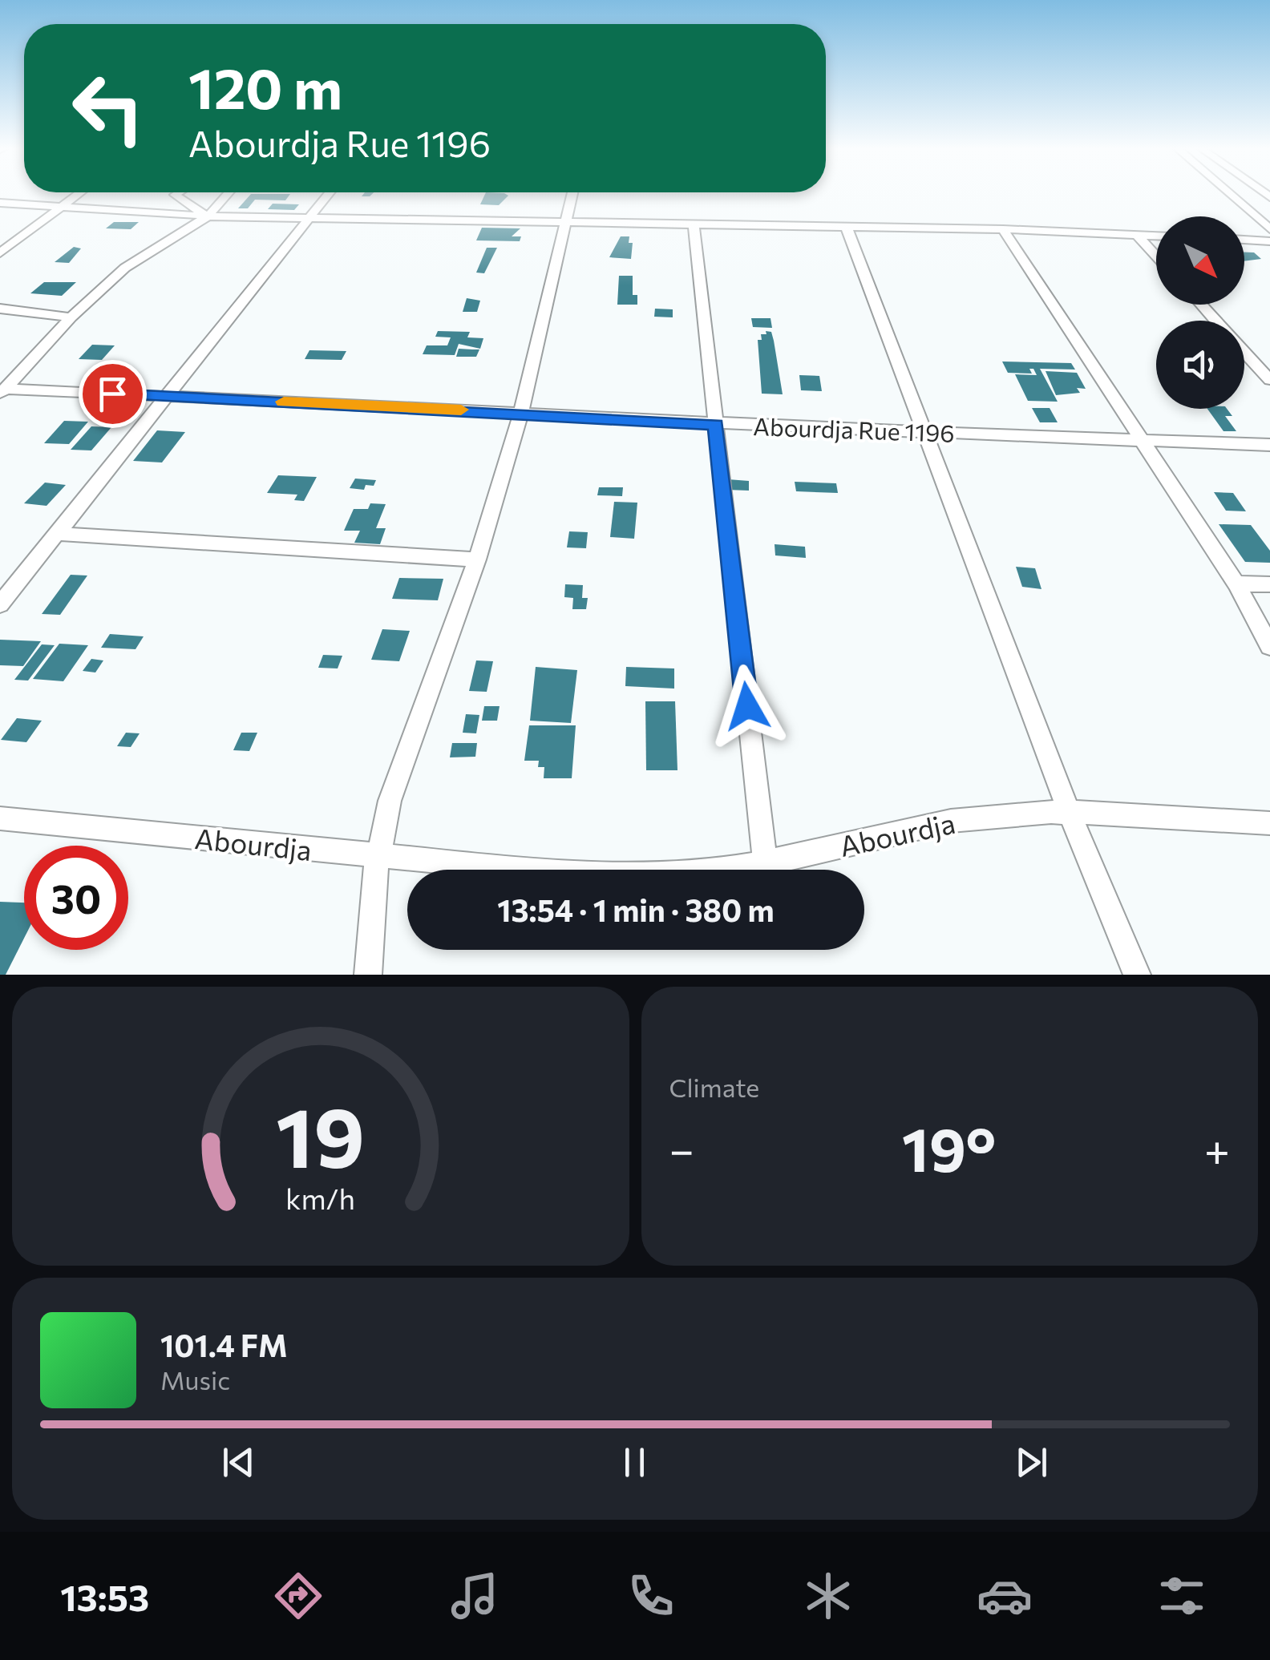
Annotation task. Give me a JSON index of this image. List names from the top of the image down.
{
  "streets": {
    "street": ["Abourdja Rue 1196", "Abourdja"]
  },
  "north": "bottom right",
  "page": {
    "turn": ["120 m", "Abourdja Rue 1196"],
    "limit": "30",
    "trip": "13:54 · 1 min · 380 m",
    "tile": "Climate",
    "heat": ["−", "19°", "+"],
    "song": ["101.4 FM", "Music"],
    "tabs": "13:53",
    "gauge": ["19", "km/h"]
  }
}
